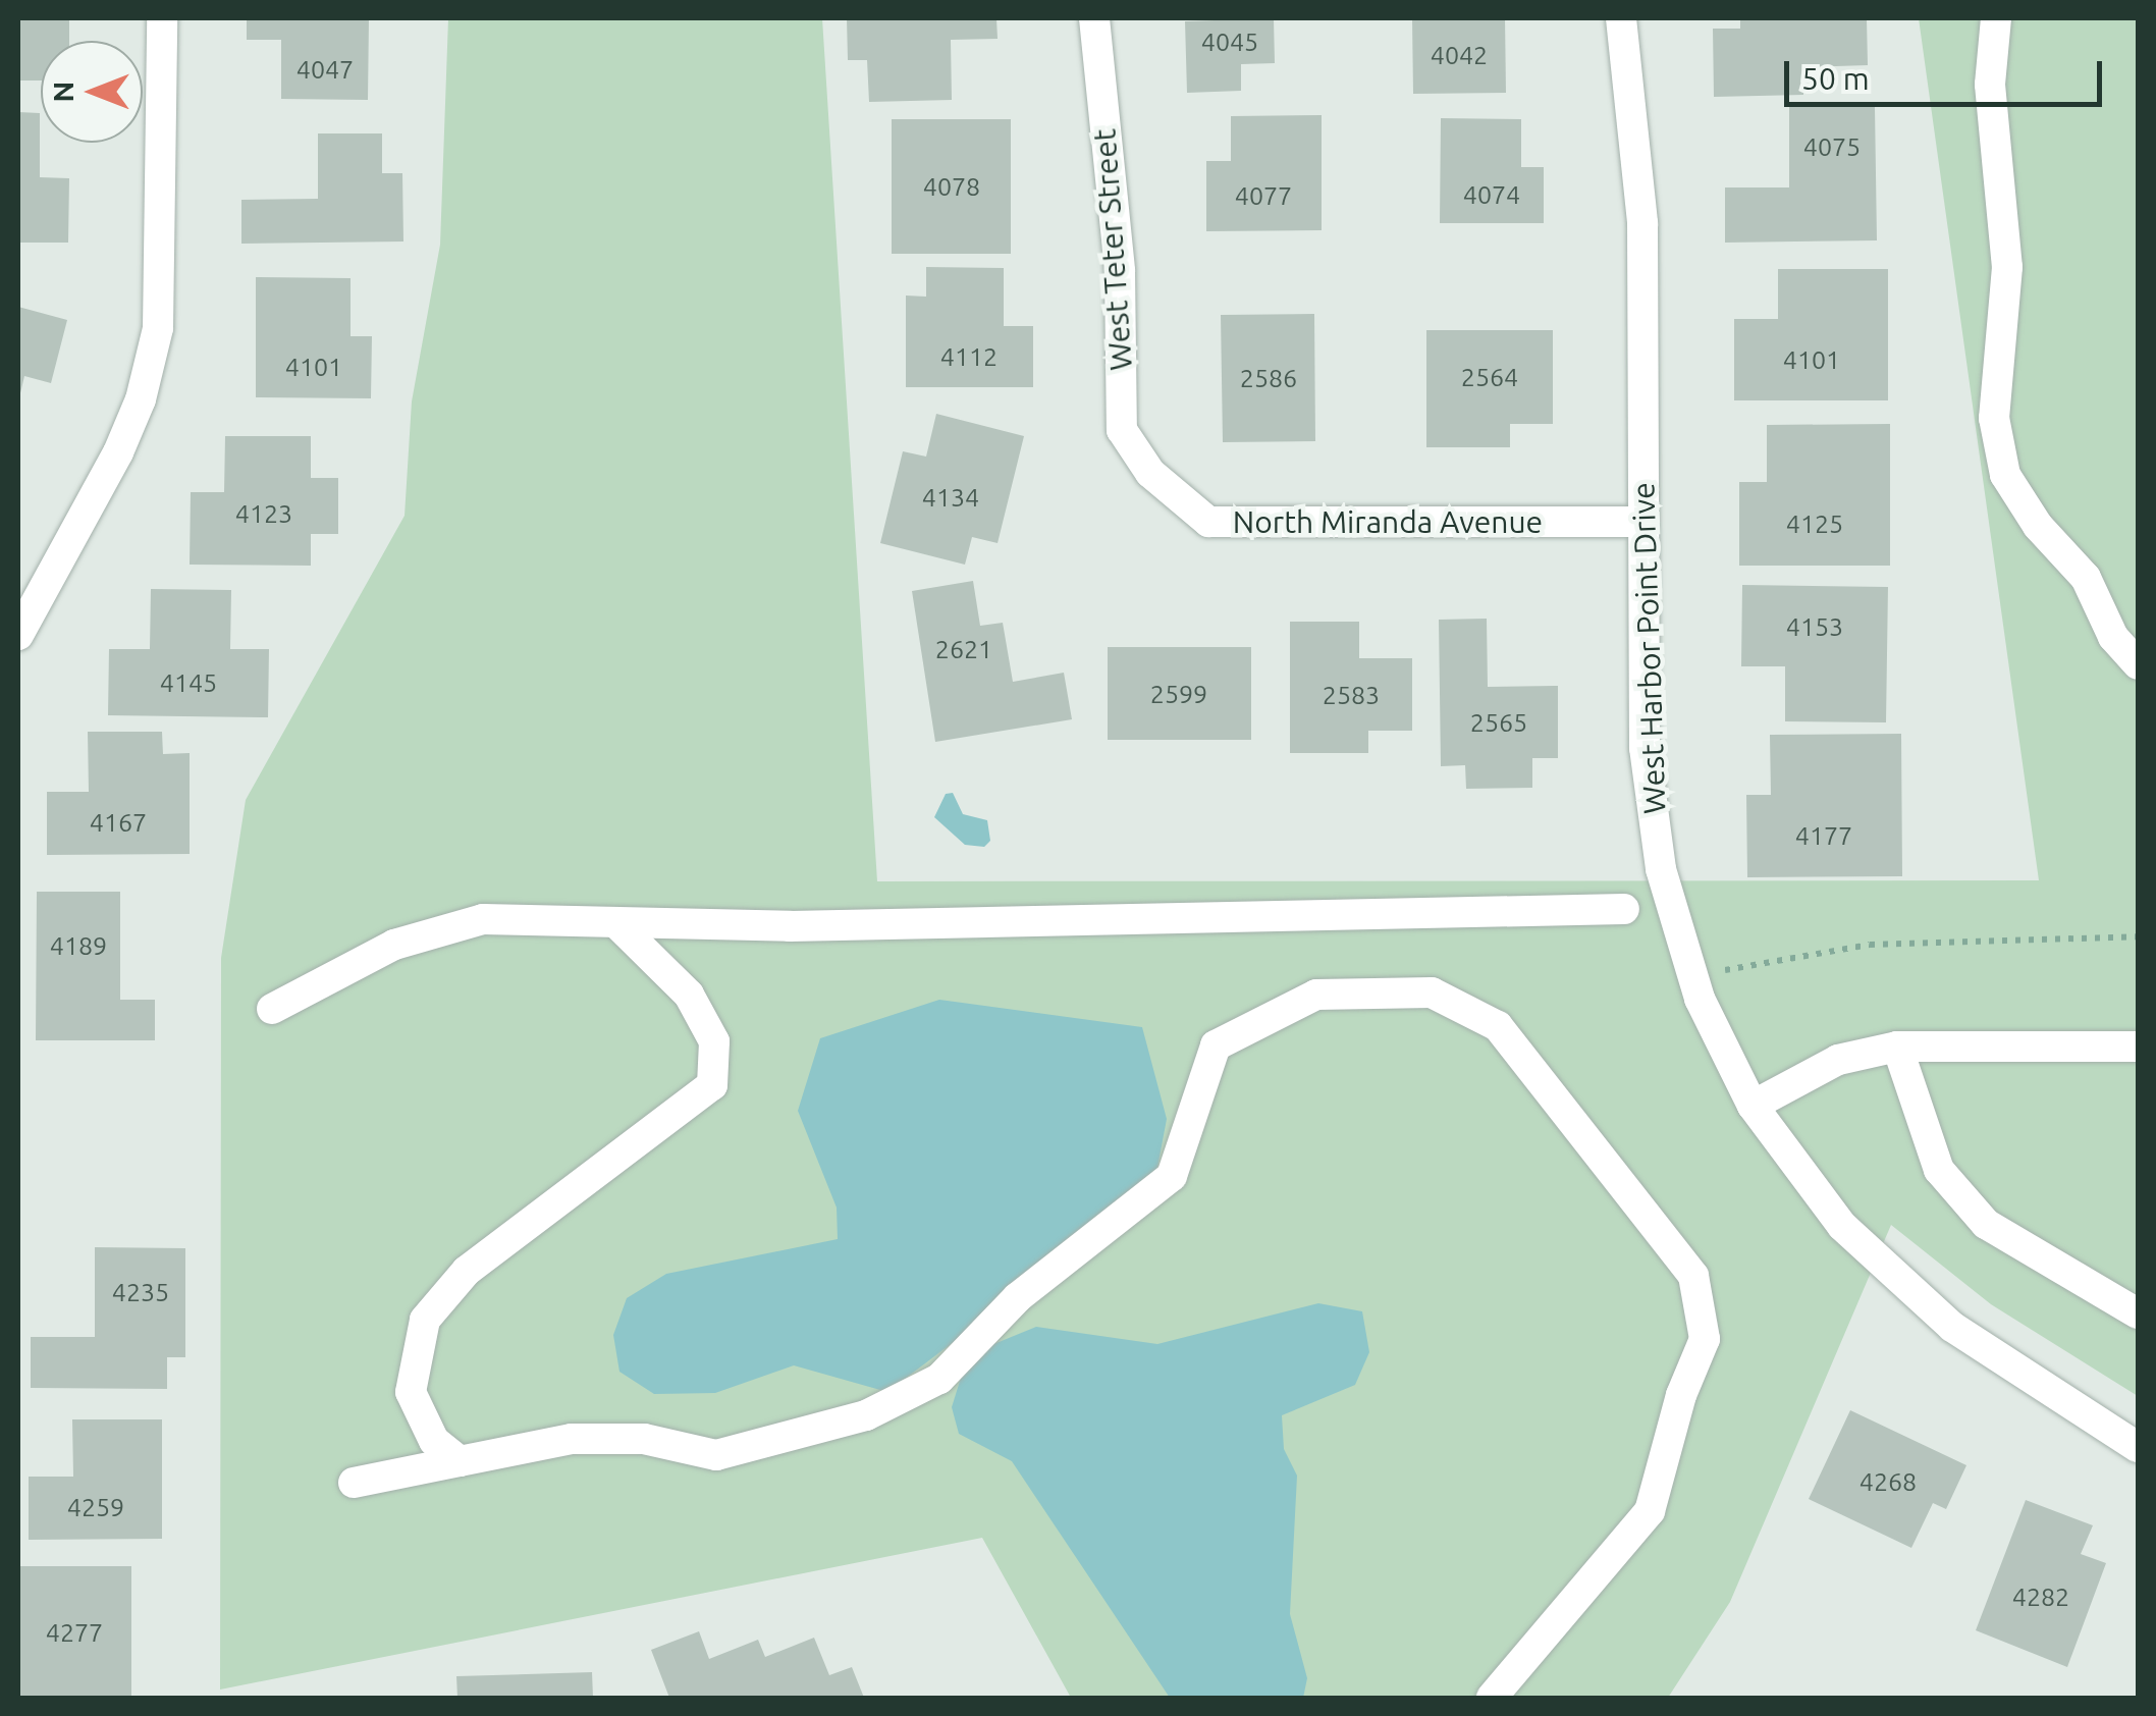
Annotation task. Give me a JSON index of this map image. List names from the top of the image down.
{
  "streets": {
    "street": ["West Teter Street", "North Miranda Avenue", "West Harbor Point Drive"]
  },
  "crossings": [
    ["West Teter Street", "North Miranda Avenue"],
    ["North Miranda Avenue", "West Harbor Point Drive"]
  ],
  "house_numbers": [
    "4045",
    "4042",
    "4047",
    "4075",
    "4078",
    "4074",
    "4077",
    "4112",
    "4101",
    "4101",
    "2564",
    "2586",
    "4134",
    "4123",
    "4125",
    "4153",
    "2621",
    "4145",
    "2599",
    "2583",
    "2565",
    "4167",
    "4177",
    "4189",
    "4235",
    "4268",
    "4259",
    "4282",
    "4277"
  ],
  "scale_bar": "50 m",
  "north": "left"
}
